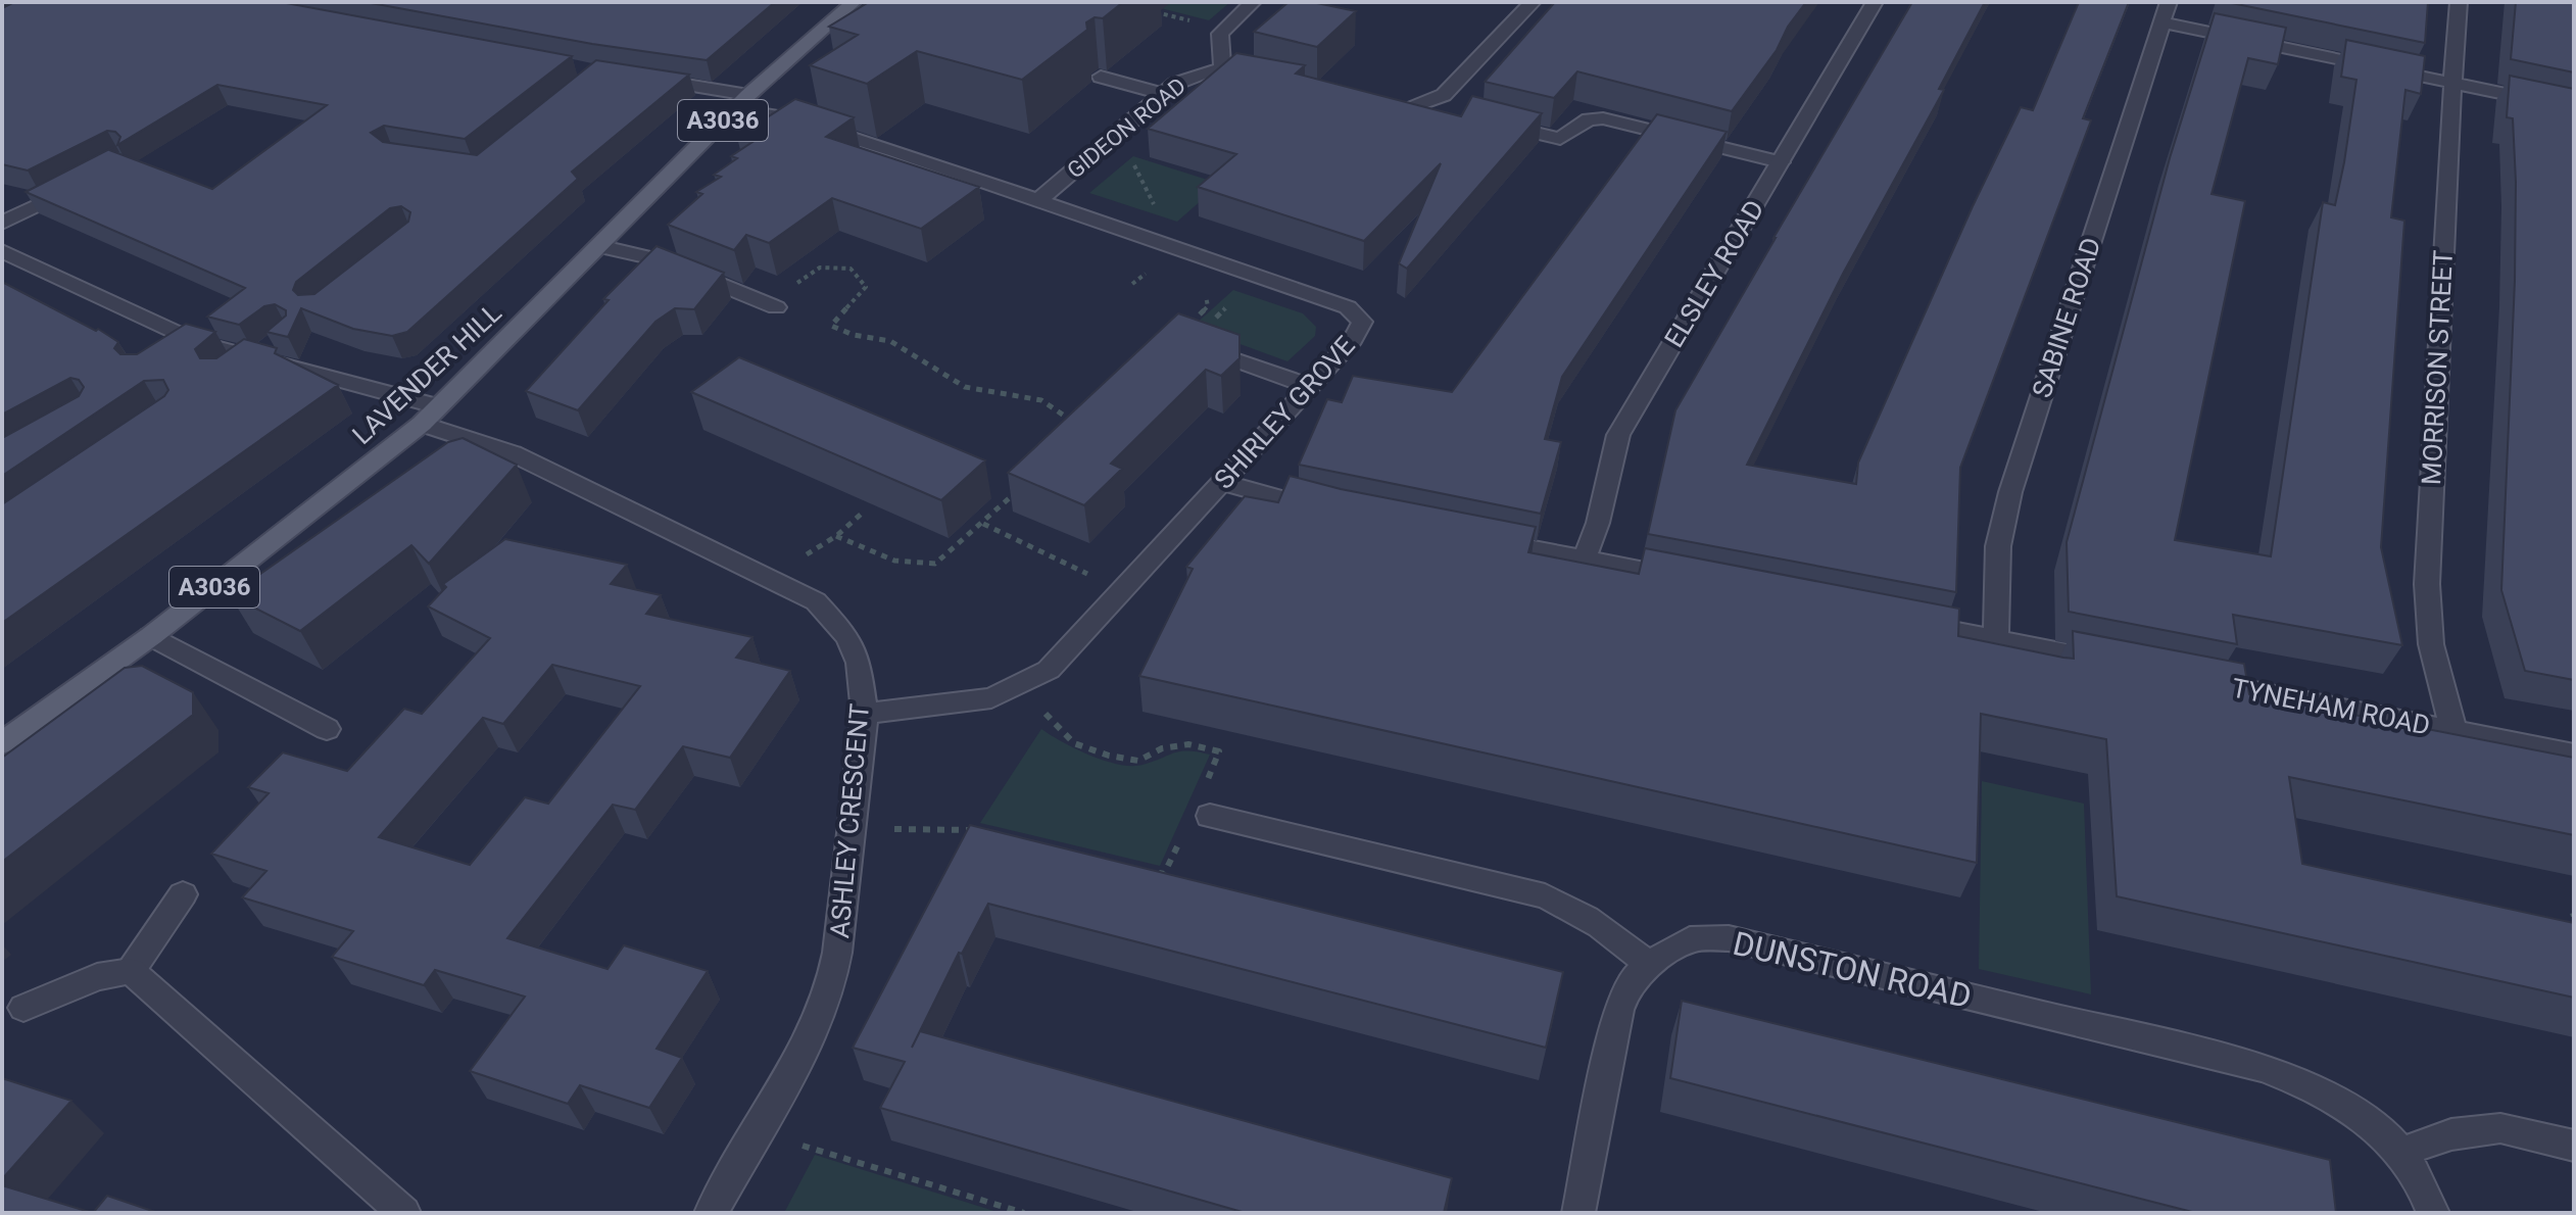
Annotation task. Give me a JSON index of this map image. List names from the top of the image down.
{
  "streets": {
    "main road": ["A3036", "LAVENDER HILL"],
    "street": [
      "GIDEON ROAD",
      "ELSLEY ROAD",
      "SABINE ROAD",
      "MORRISON STREET",
      "SHIRLEY GROVE",
      "TYNEHAM ROAD",
      "ASHLEY CRESCENT",
      "DUNSTON ROAD"
    ]
  },
  "crossings": [
    ["GIDEON ROAD", "SHIRLEY GROVE"],
    ["MORRISON STREET", "TYNEHAM ROAD"],
    ["LAVENDER HILL", "SHIRLEY GROVE"],
    ["LAVENDER HILL", "ASHLEY CRESCENT"],
    ["SHIRLEY GROVE", "ASHLEY CRESCENT"]
  ]
}
